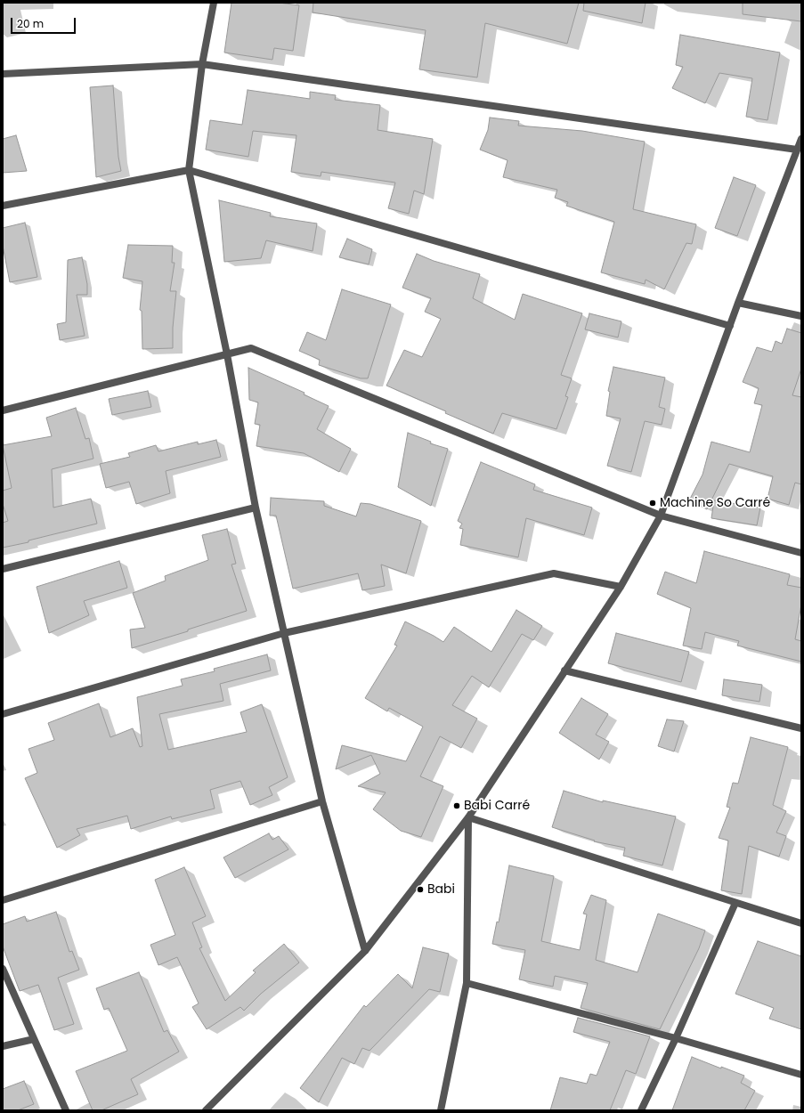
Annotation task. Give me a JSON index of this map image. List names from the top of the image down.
{
  "places": ["Machine So Carré", "Babi Carré", "Babi"],
  "scale_bar": "20 m"
}
